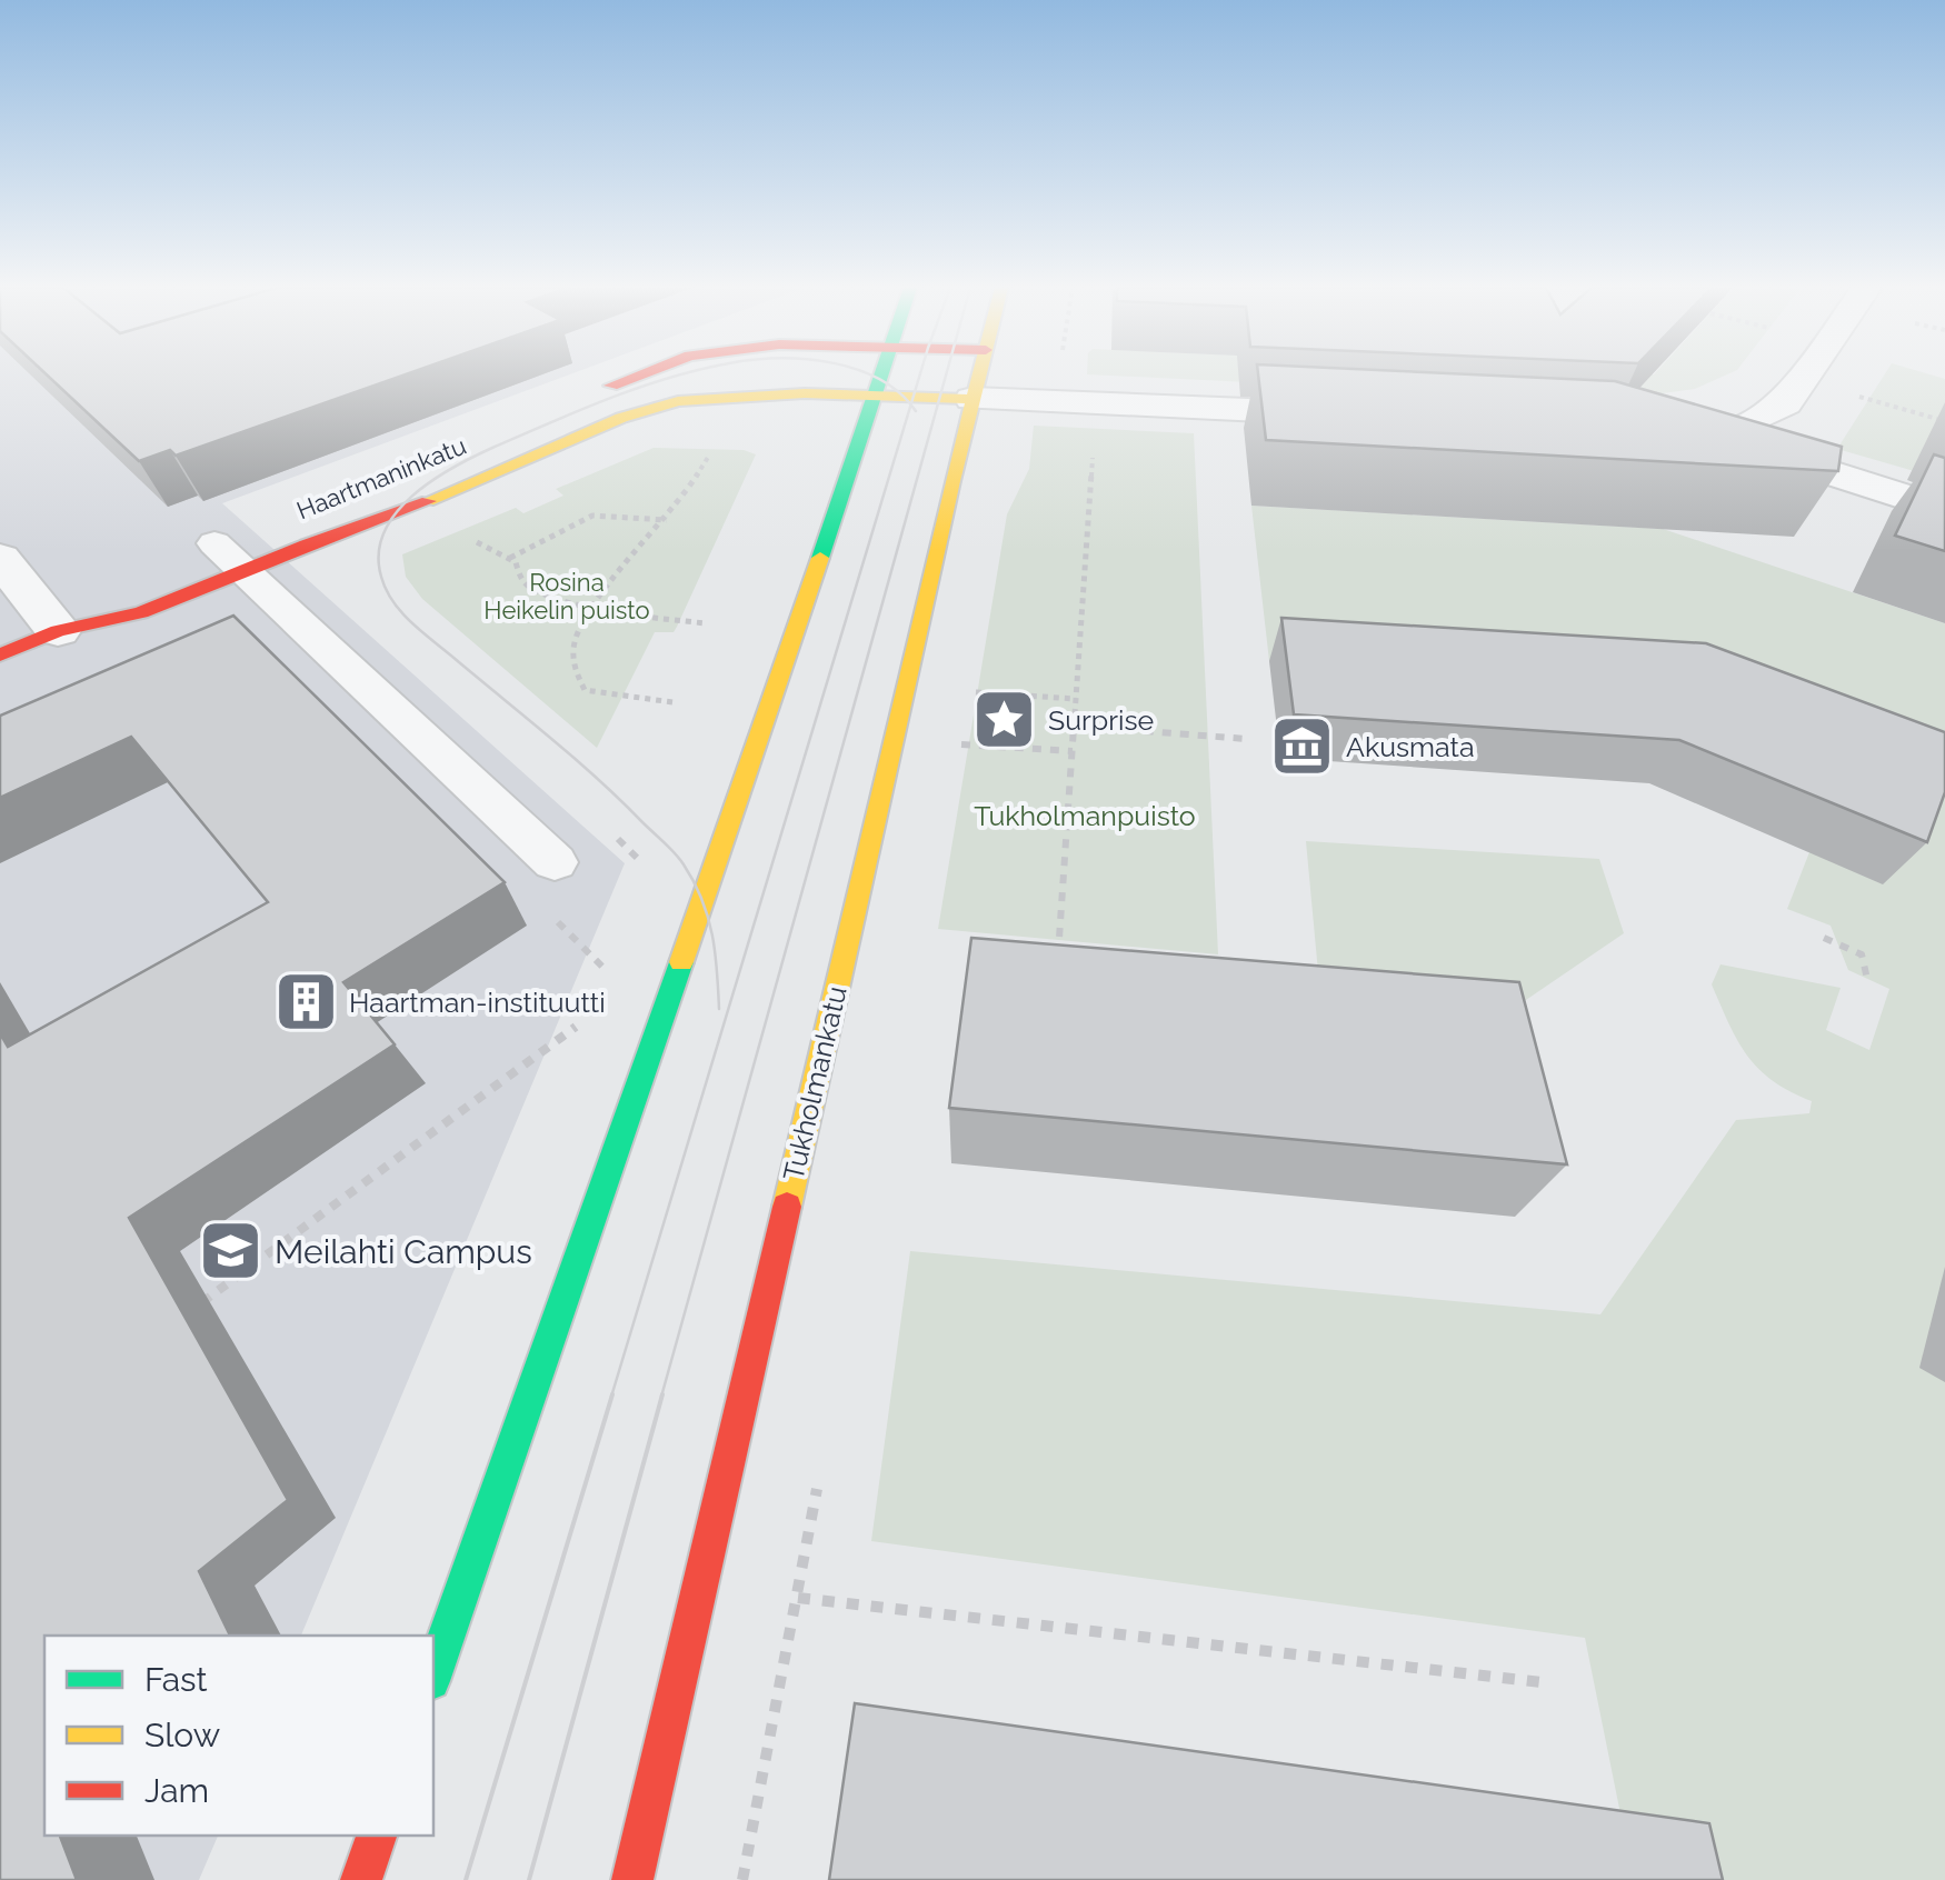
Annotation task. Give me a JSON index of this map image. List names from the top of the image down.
{
  "streets": {
    "main road": ["Haartmaninkatu", "Tukholmankatu"]
  },
  "crossings": [
    ["Haartmaninkatu", "Tukholmankatu"]
  ],
  "parks": ["Rosina Heikelin puisto", "Tukholmanpuisto"],
  "places": {
    "place": ["Surprise"],
    "museum": ["Akusmata"],
    "building": ["Haartman-instituutti"],
    "school or university": ["Meilahti Campus"]
  },
  "legend": ["Fast", "Slow", "Jam"]
}
